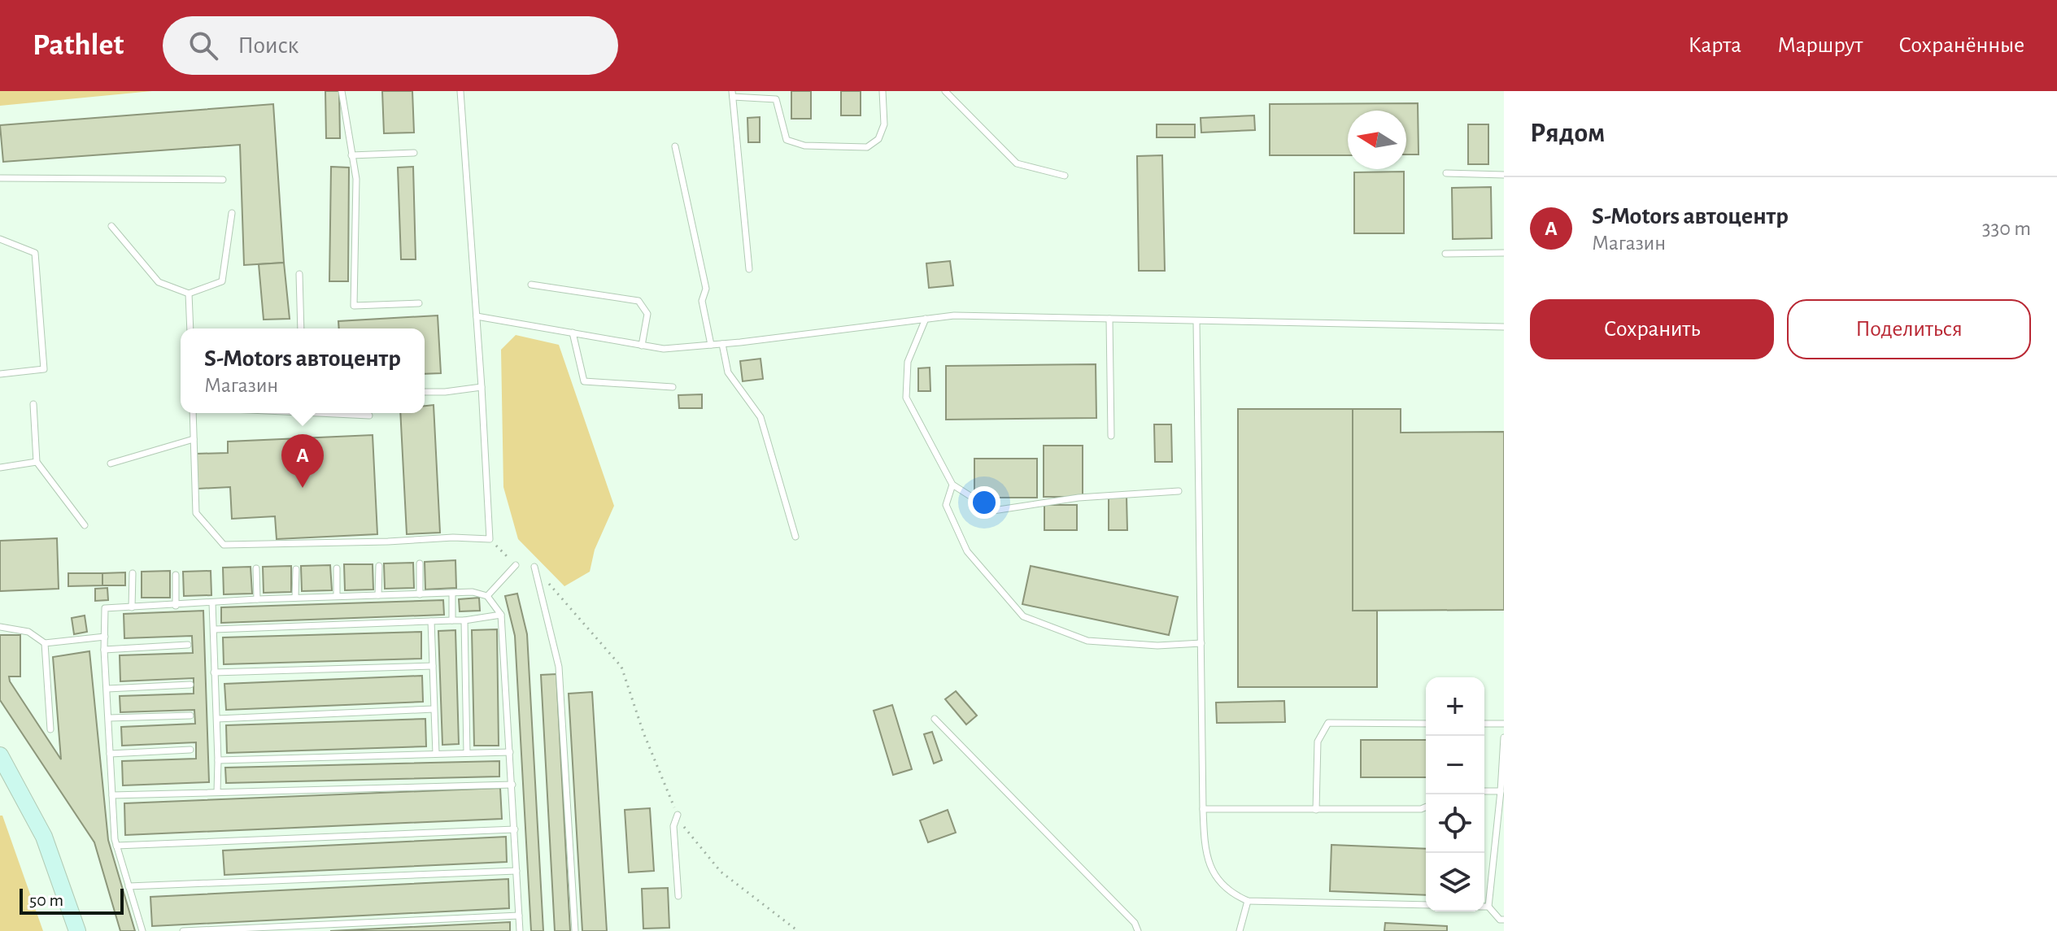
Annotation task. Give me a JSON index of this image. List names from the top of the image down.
{
  "scale_bar": "50 m",
  "north": "left",
  "page": {
    "header": "Pathlet",
    "search": "Поиск",
    "nav": ["Карта", "Маршрут", "Сохранённые"],
    "heading": "Рядом",
    "list": [
      {
        "mark": "A",
        "name": "S-Motors автоцентр",
        "note": "Магазин",
        "value": "330 m"
      }
    ],
    "buttons": ["Сохранить", "Поделиться"],
    "popup": ["S-Motors автоцентр", "Магазин"],
    "pins": "A",
    "map_buttons": ["+", "−"],
    "scale": "50 m"
  }
}
